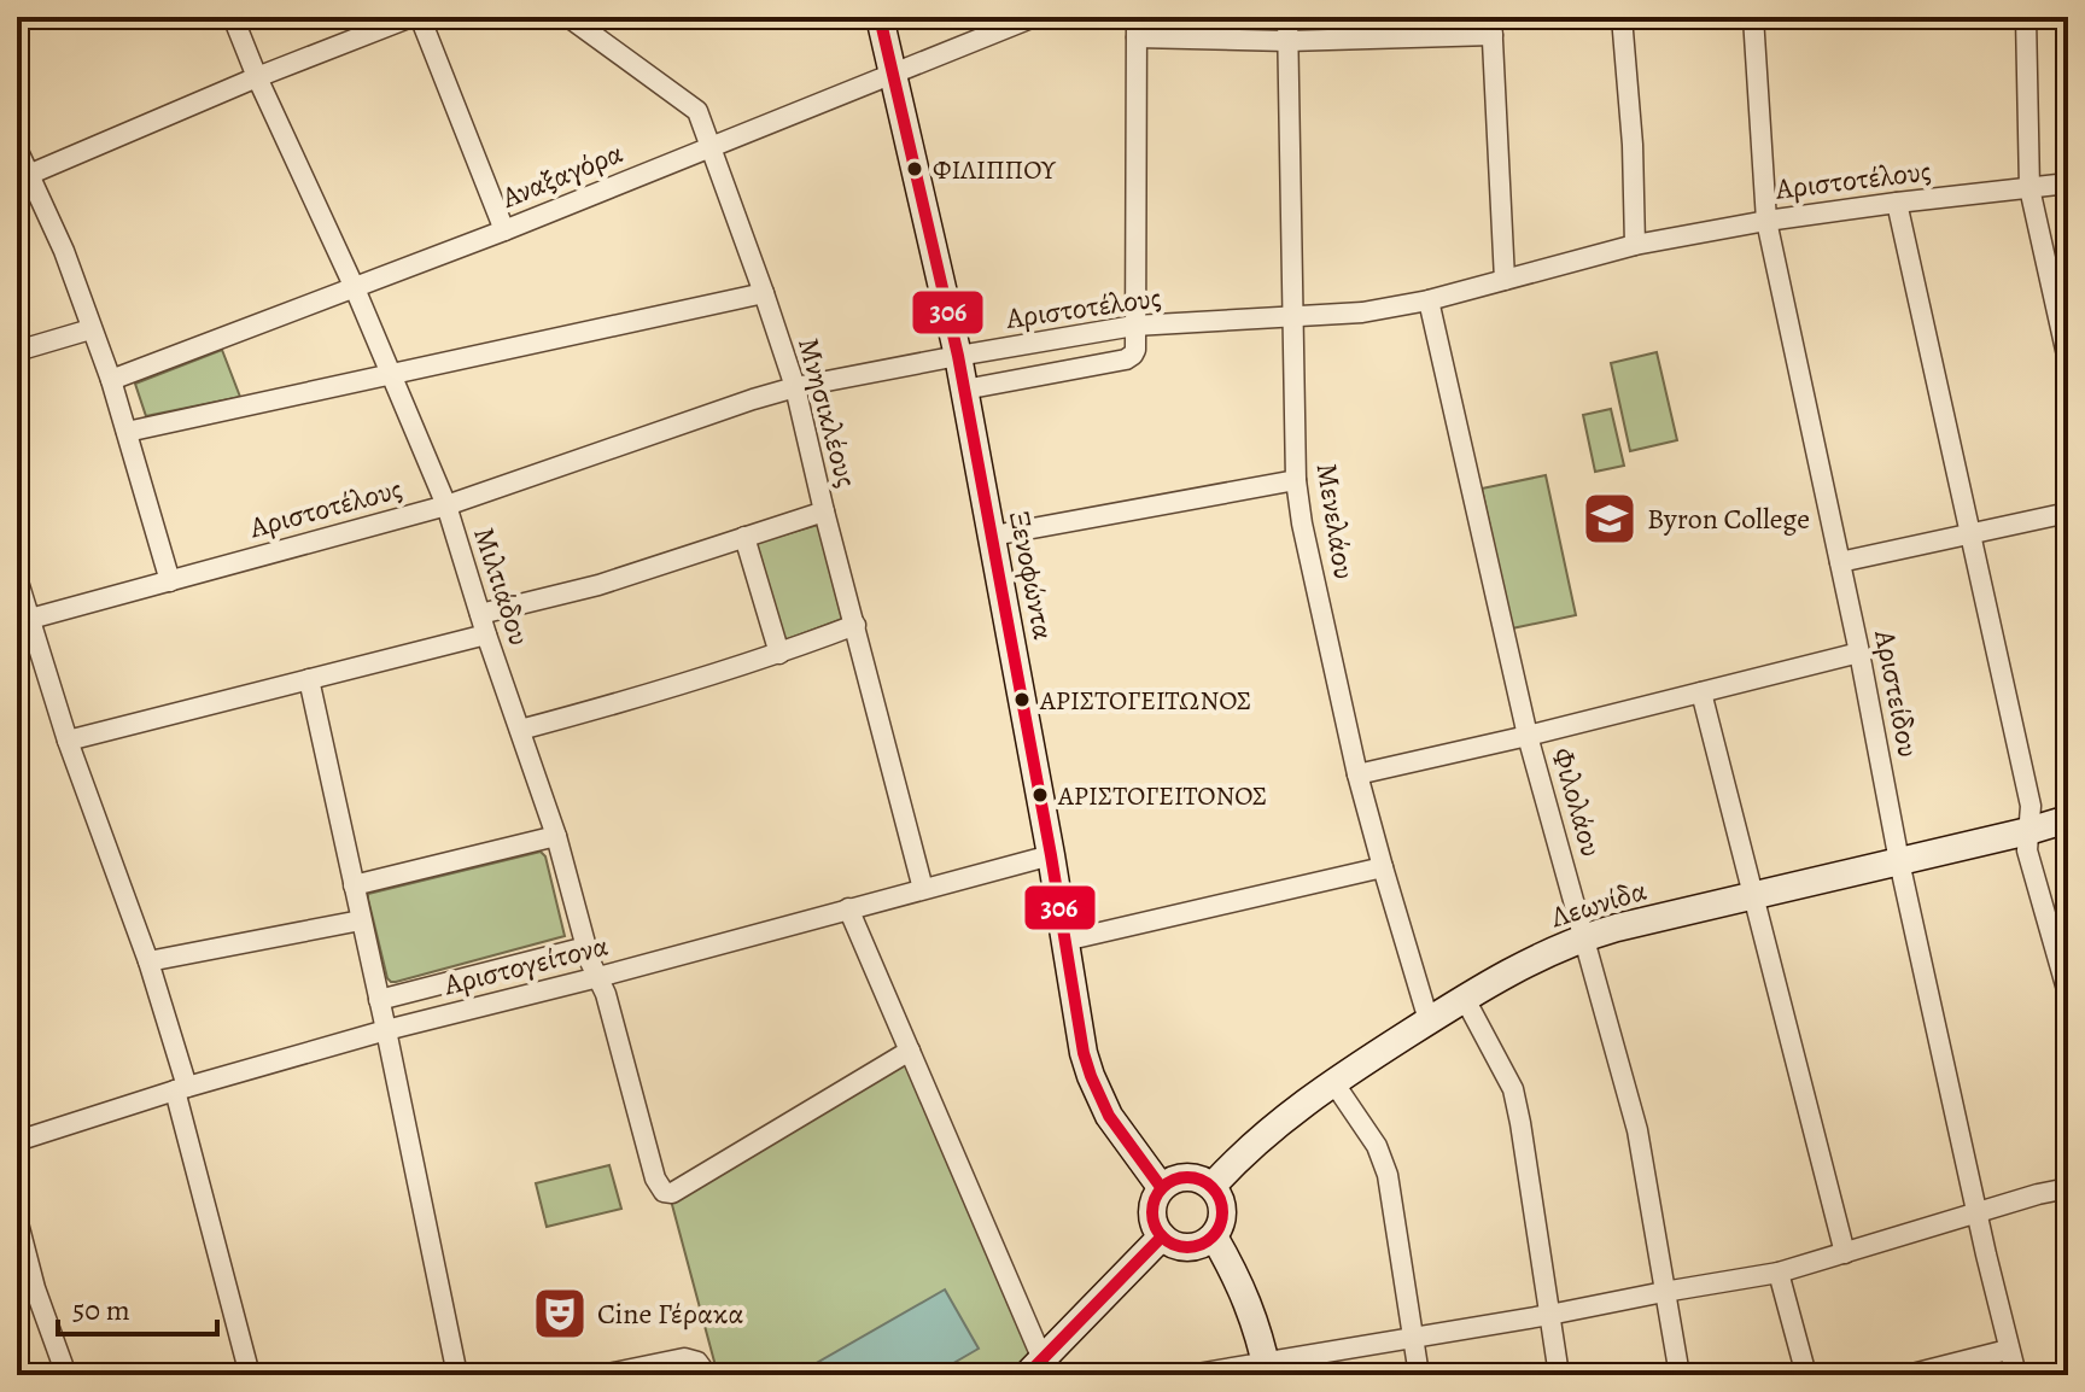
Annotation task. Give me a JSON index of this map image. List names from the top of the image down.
{
  "streets": {
    "street": [
      "Αναξαγόρα",
      "Αριστοτέλους",
      "Μνησικλέους",
      "Μενελάου",
      "Ξενοφώντα",
      "Μιλτιάδου",
      "Αριστείδου",
      "Φιλολάου",
      "Λεωνίδα",
      "Αριστογείτονα"
    ]
  },
  "crossings": [
    ["Αναξαγόρα", "Μνησικλέους"],
    ["Αναξαγόρα", "Ξενοφώντα"],
    ["Αναξαγόρα", "Μιλτιάδου"],
    ["Αριστοτέλους", "Μνησικλέους"],
    ["Αριστοτέλους", "Μενελάου"],
    ["Αριστοτέλους", "Ξενοφώντα"],
    ["Αριστοτέλους", "Μιλτιάδου"],
    ["Αριστοτέλους", "Αριστείδου"],
    ["Αριστοτέλους", "Φιλολάου"],
    ["Μνησικλέους", "Αριστογείτονα"],
    ["Μενελάου", "Λεωνίδα"],
    ["Ξενοφώντα", "Λεωνίδα"],
    ["Ξενοφώντα", "Αριστογείτονα"],
    ["Μιλτιάδου", "Αριστογείτονα"],
    ["Αριστείδου", "Λεωνίδα"],
    ["Φιλολάου", "Λεωνίδα"]
  ],
  "places": {
    "other": ["ΦΙΛΙΠΠΟΥ", "ΑΡΙΣΤΟΓΕΙΤΩΝΟΣ", "ΑΡΙΣΤΟΓΕΙΤΟΝΟΣ"],
    "school or university": ["Byron College"],
    "theatre": ["Cine Γέρακα"]
  },
  "lines": ["transit line 306"],
  "scale_bar": "50 m"
}
